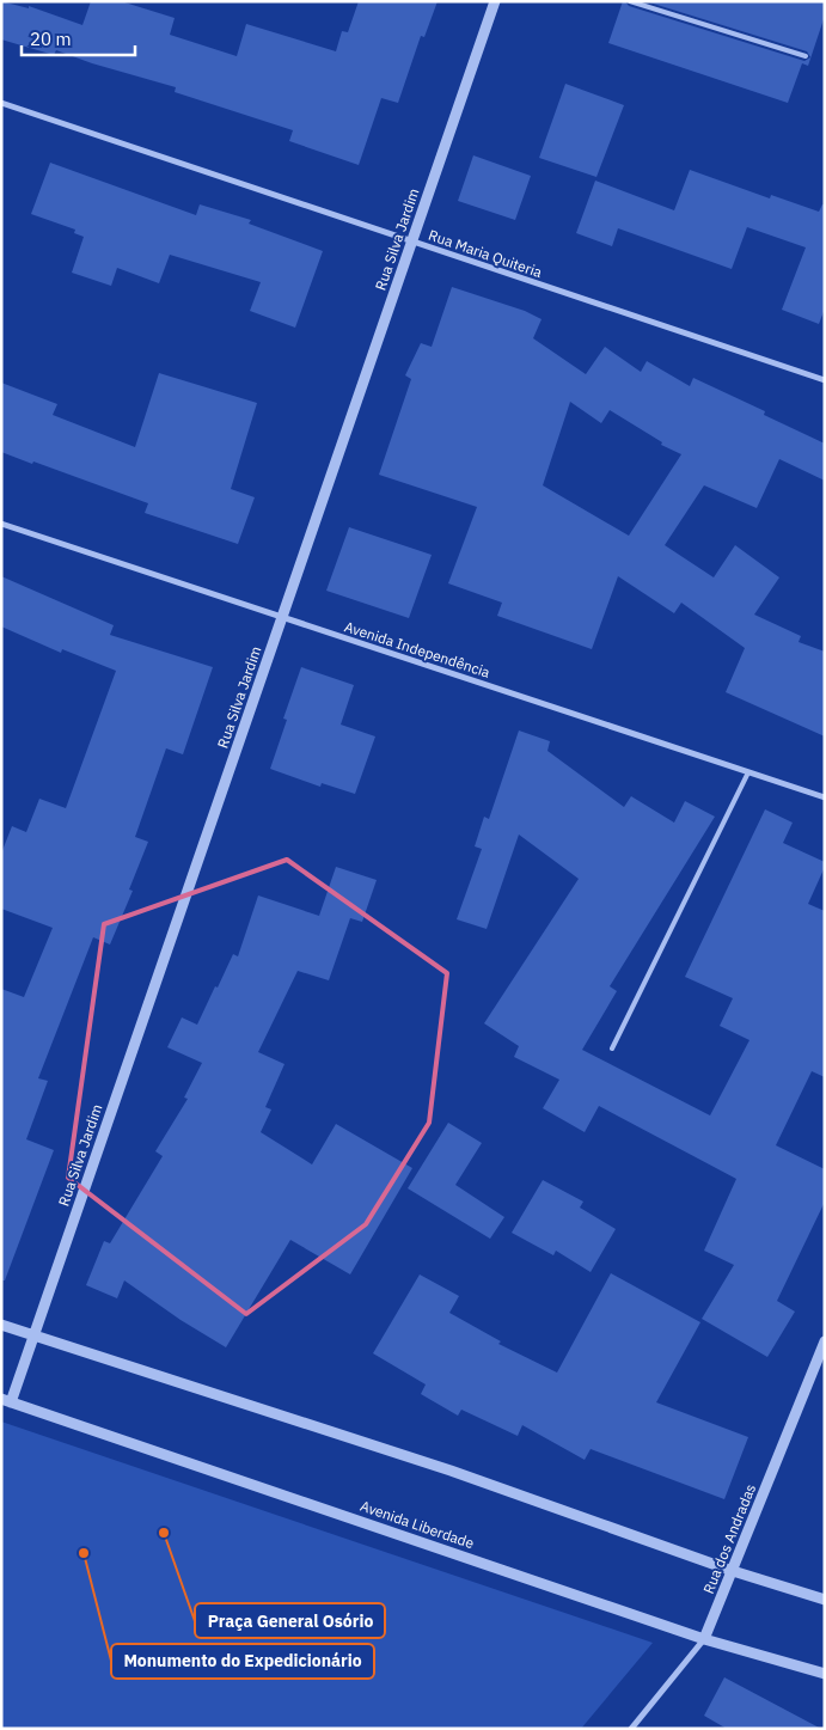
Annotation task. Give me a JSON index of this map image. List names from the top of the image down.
{
  "streets": {
    "street": [
      "Rua Silva Jardim",
      "Rua Maria Quiteria",
      "Avenida Independência",
      "Avenida Liberdade",
      "Rua dos Andradas"
    ]
  },
  "crossings": [
    ["Rua Silva Jardim", "Rua Maria Quiteria"],
    ["Rua Silva Jardim", "Avenida Independência"],
    ["Rua Silva Jardim", "Avenida Liberdade"],
    ["Avenida Liberdade", "Rua dos Andradas"]
  ],
  "places": ["Praça General Osório", "Monumento do Expedicionário"],
  "scale_bar": "20 m"
}
